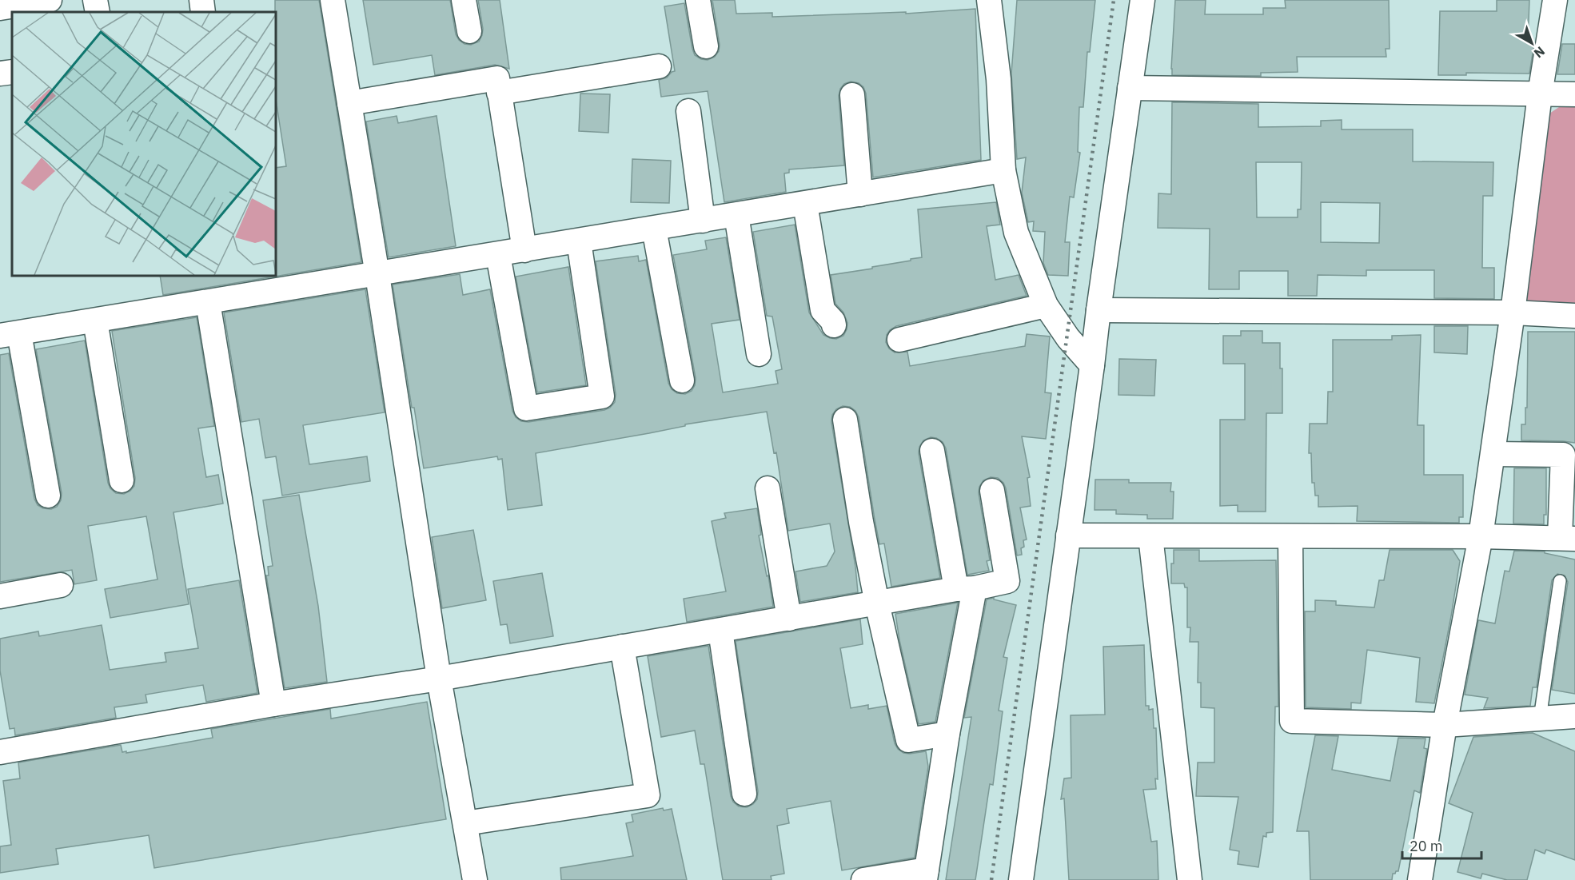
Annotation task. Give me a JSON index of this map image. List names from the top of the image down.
{
  "scale_bar": "20 m",
  "north": "bottom right"
}
